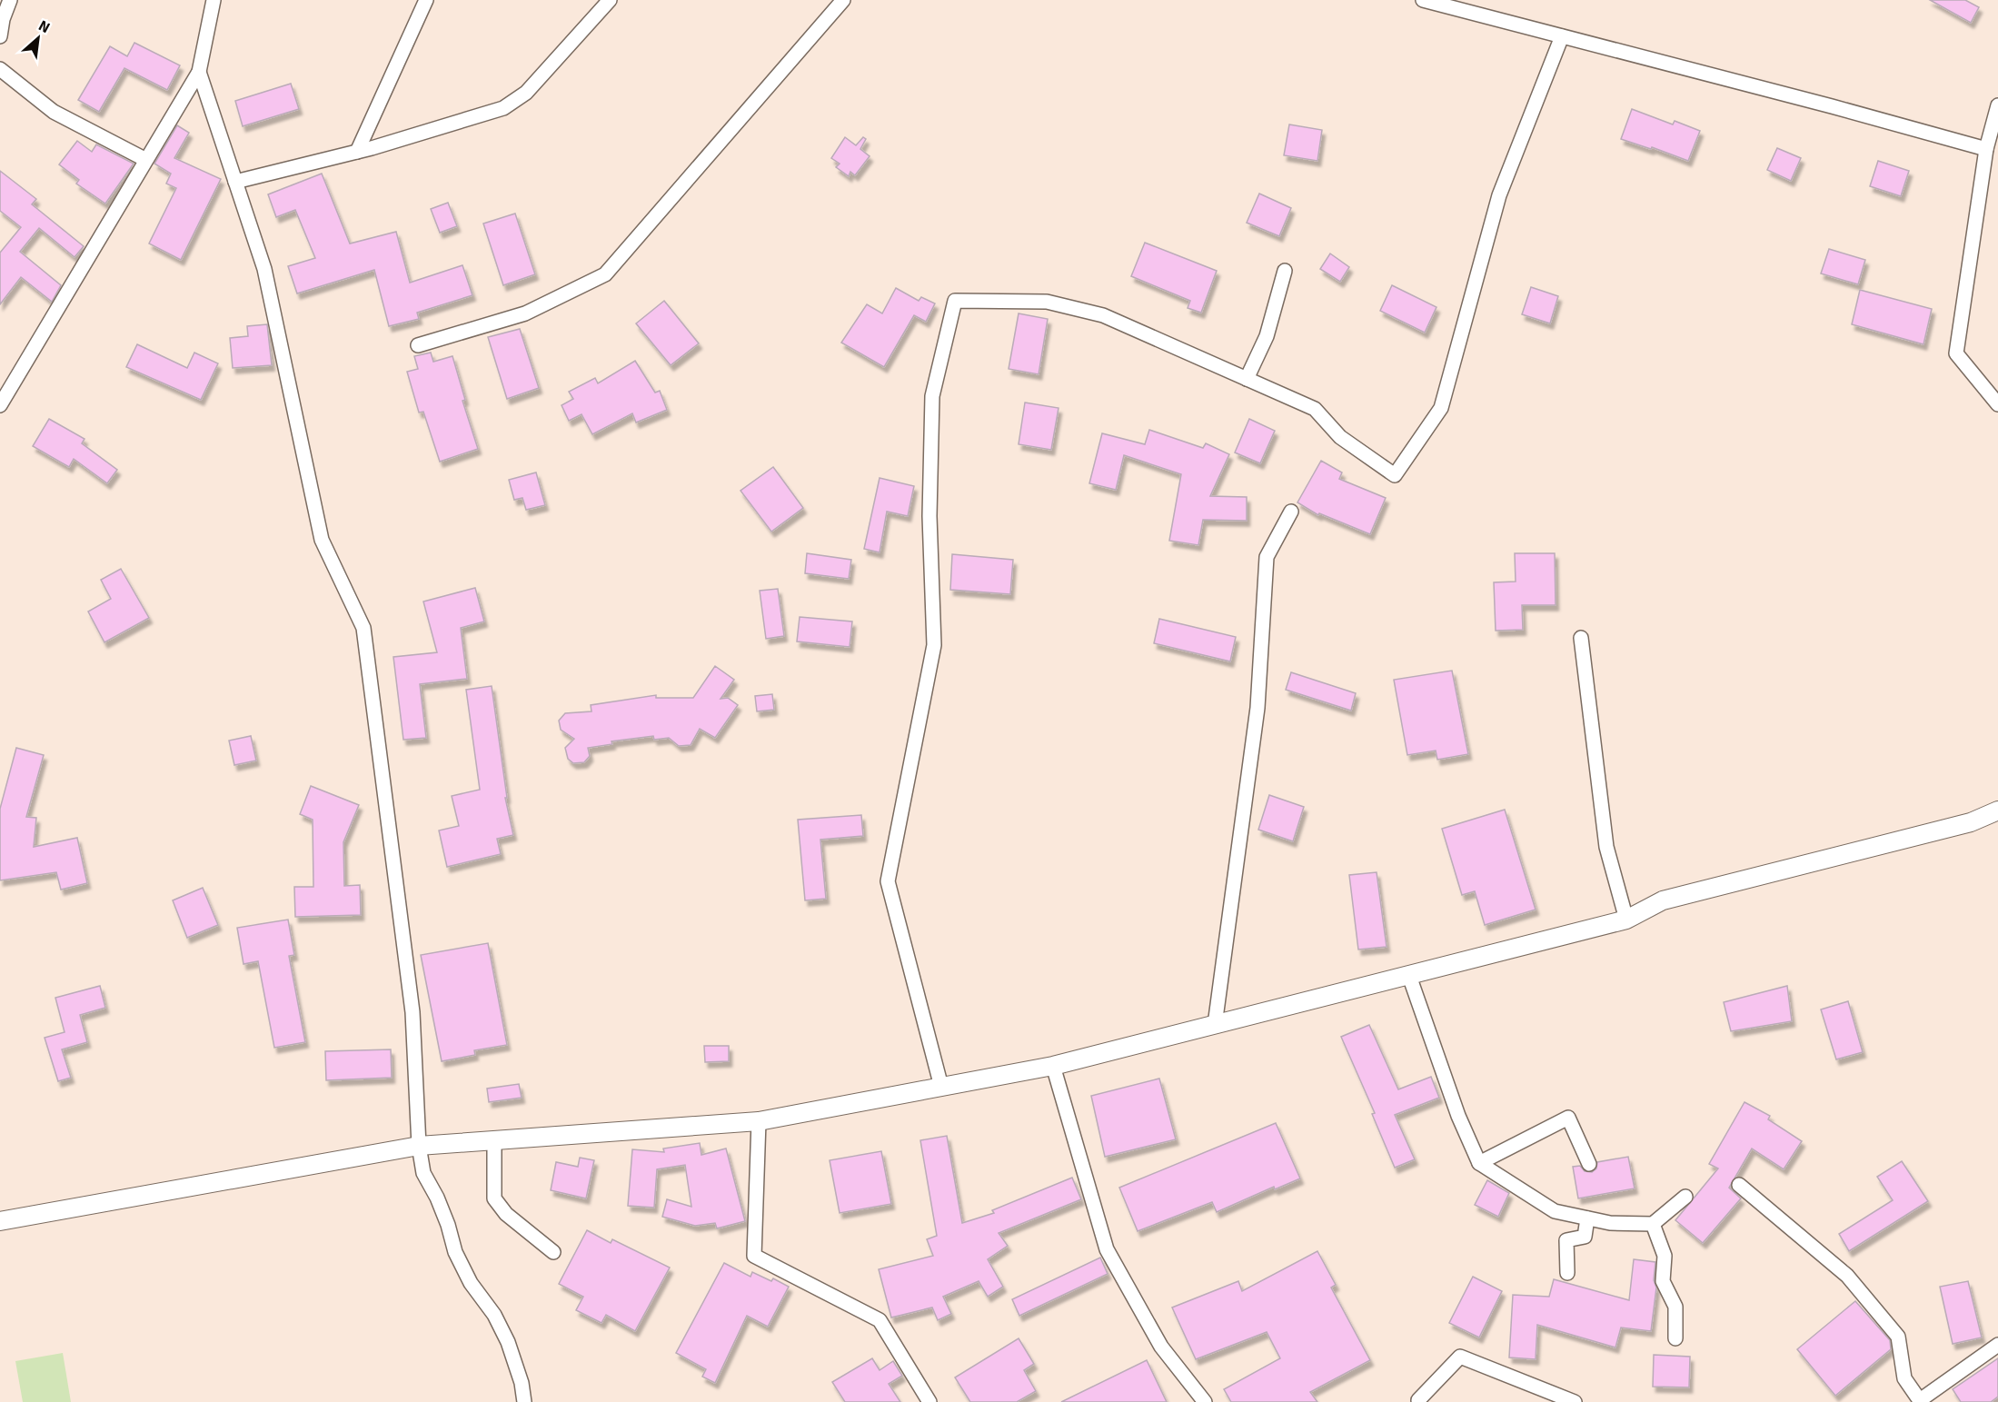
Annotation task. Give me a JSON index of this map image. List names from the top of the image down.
{
  "north": "top right"
}
